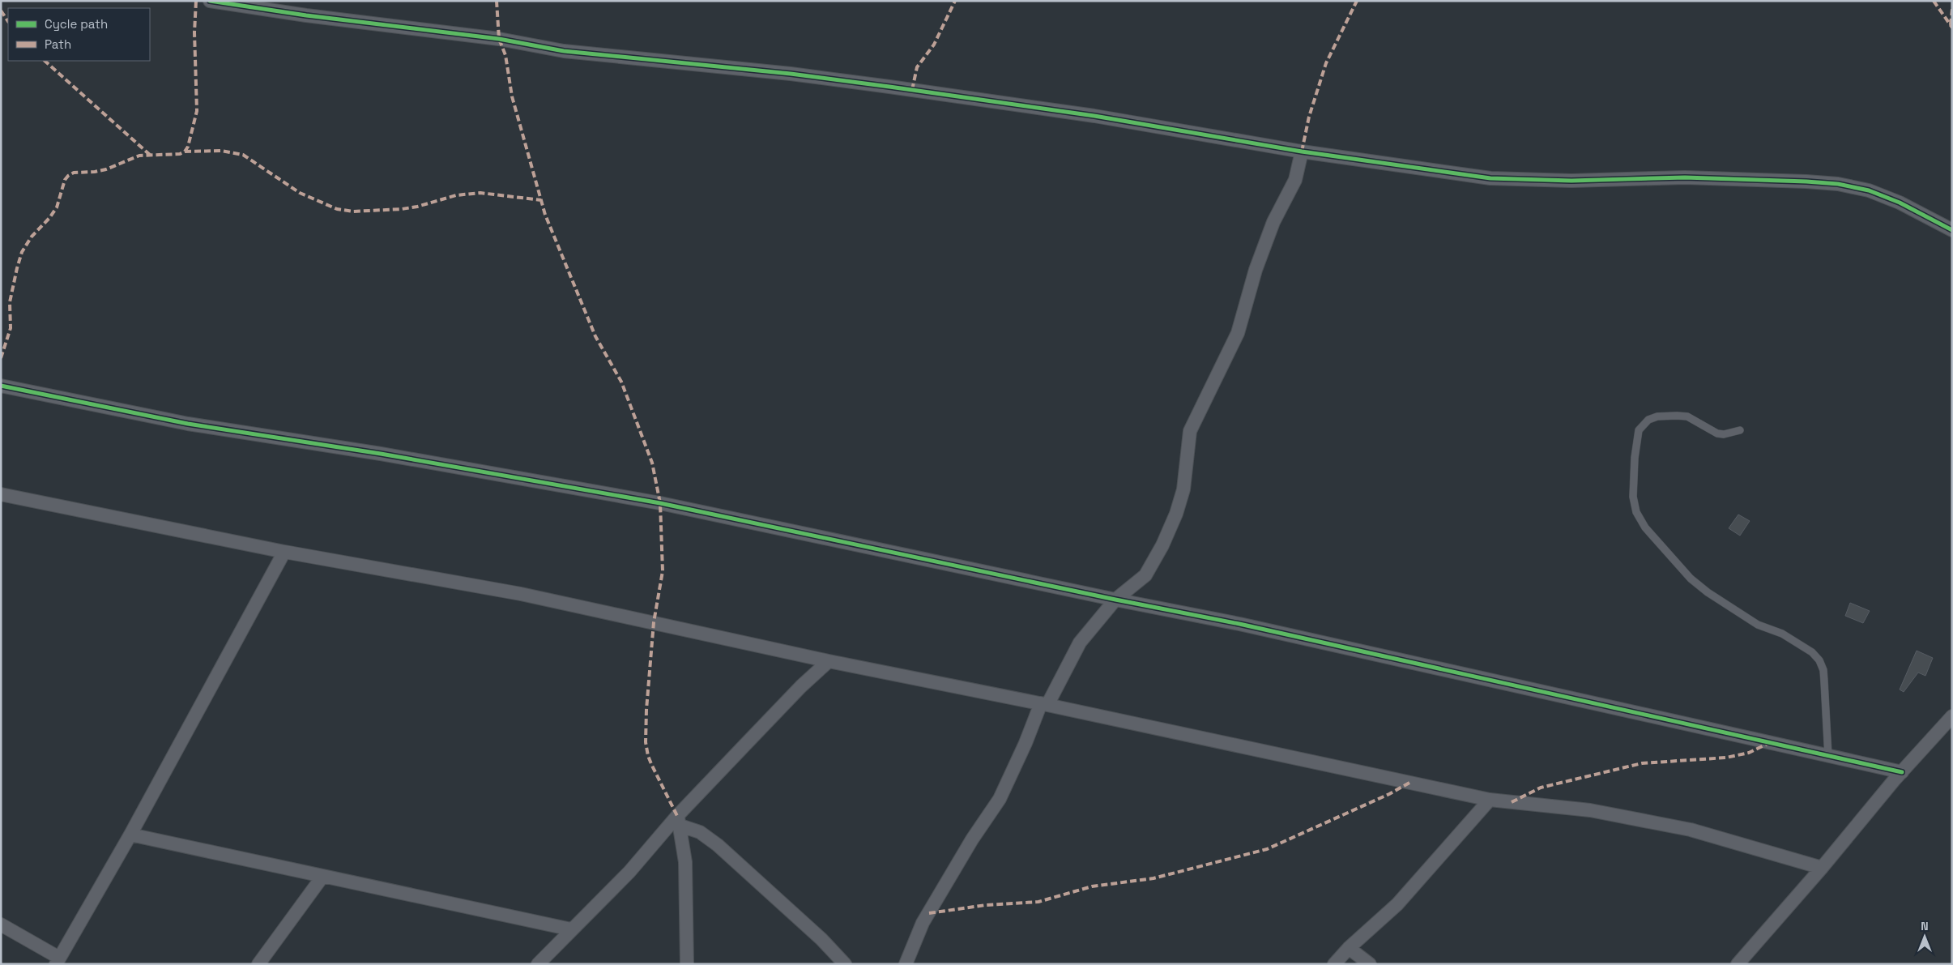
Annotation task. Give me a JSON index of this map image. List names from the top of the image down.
{
  "legend": ["Cycle path", "Path"],
  "north": "top"
}
